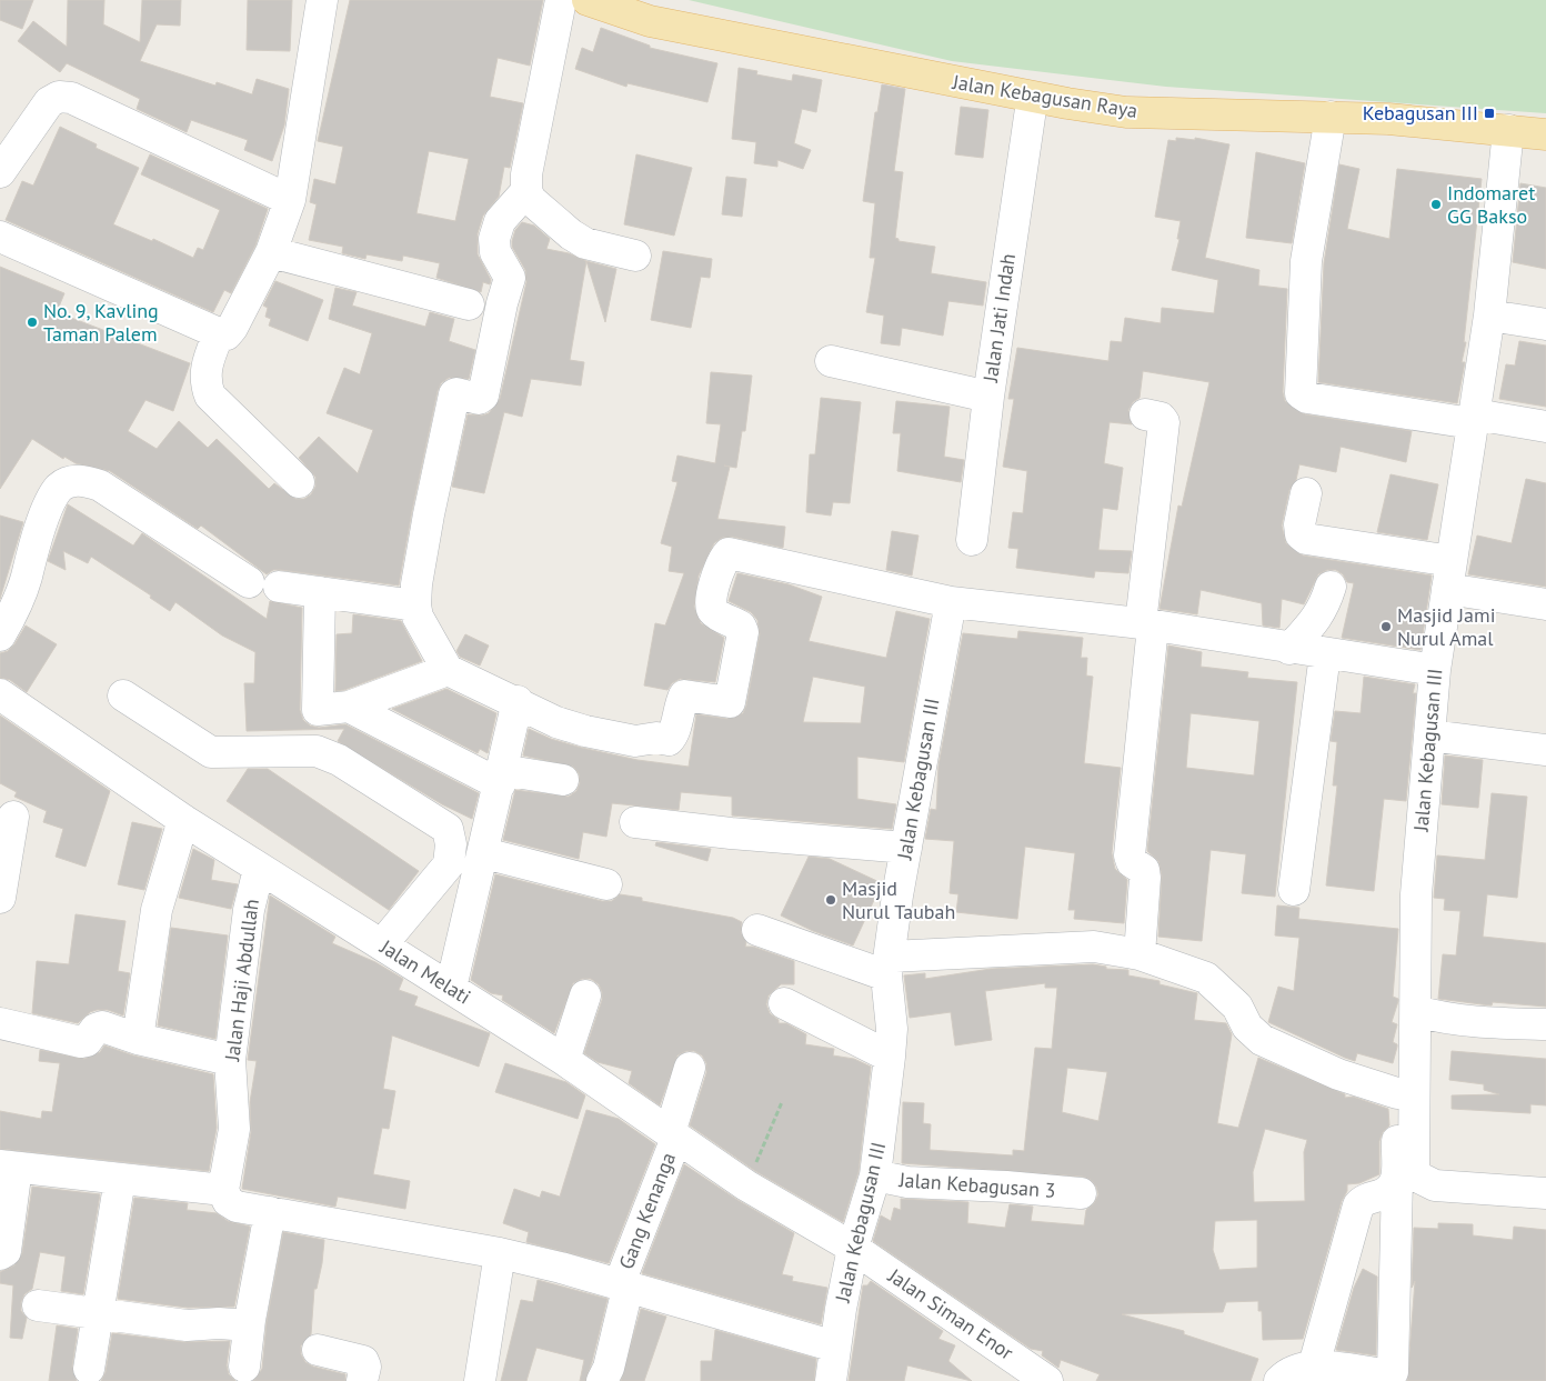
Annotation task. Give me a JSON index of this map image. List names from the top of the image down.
{
  "streets": {
    "main road": ["Jalan Kebagusan Raya"],
    "street": [
      "Jalan Jati Indah",
      "Jalan Kebagusan III",
      "Jalan Melati",
      "Jalan Haji Abdullah",
      "Jalan Kebagusan 3",
      "Gang Kenanga",
      "Jalan Siman Enor"
    ]
  },
  "crossings": [
    ["Jalan Kebagusan Raya", "Jalan Jati Indah"],
    ["Jalan Kebagusan Raya", "Jalan Kebagusan III"],
    ["Jalan Kebagusan III", "Jalan Melati"],
    ["Jalan Kebagusan III", "Jalan Kebagusan 3"],
    ["Jalan Kebagusan III", "Jalan Siman Enor"],
    ["Jalan Melati", "Jalan Haji Abdullah"],
    ["Jalan Melati", "Gang Kenanga"],
    ["Jalan Melati", "Jalan Siman Enor"]
  ],
  "places": {
    "transit": ["Kebagusan III"],
    "other": [
      "Indomaret GG Bakso",
      "No. 9, Kavling Taman Palem",
      "Masjid Jami Nurul Amal",
      "Masjid Nurul Taubah"
    ]
  }
}
